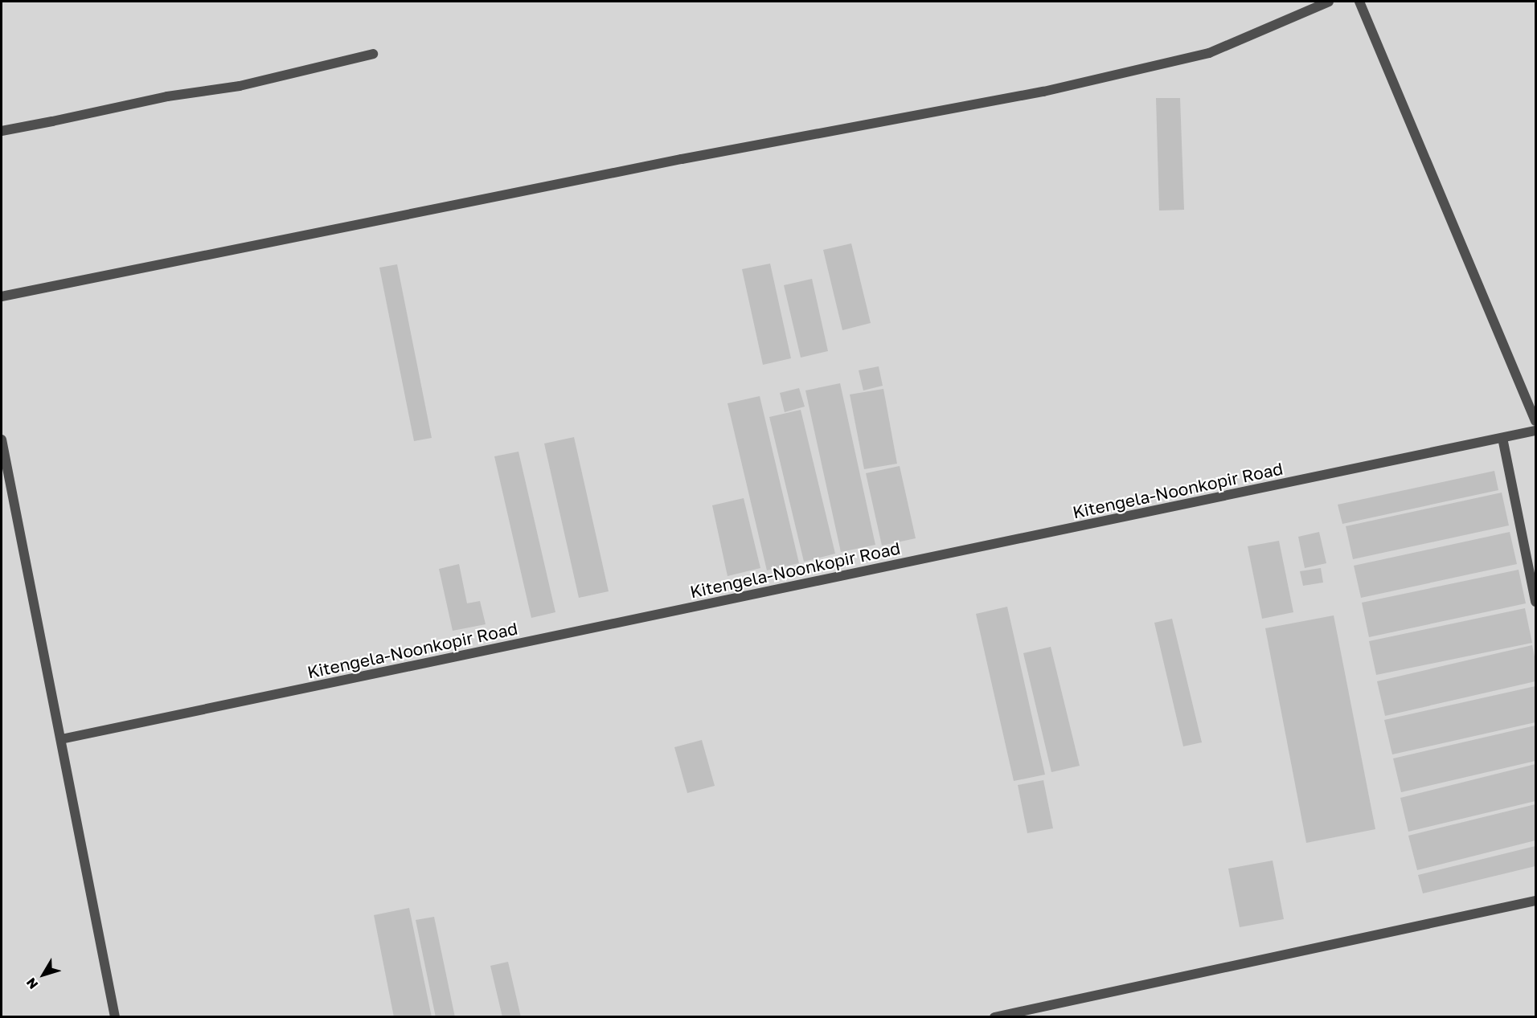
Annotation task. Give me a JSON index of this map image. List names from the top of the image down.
{
  "streets": {
    "street": ["Kitengela-Noonkopir Road"]
  },
  "north": "bottom left"
}
